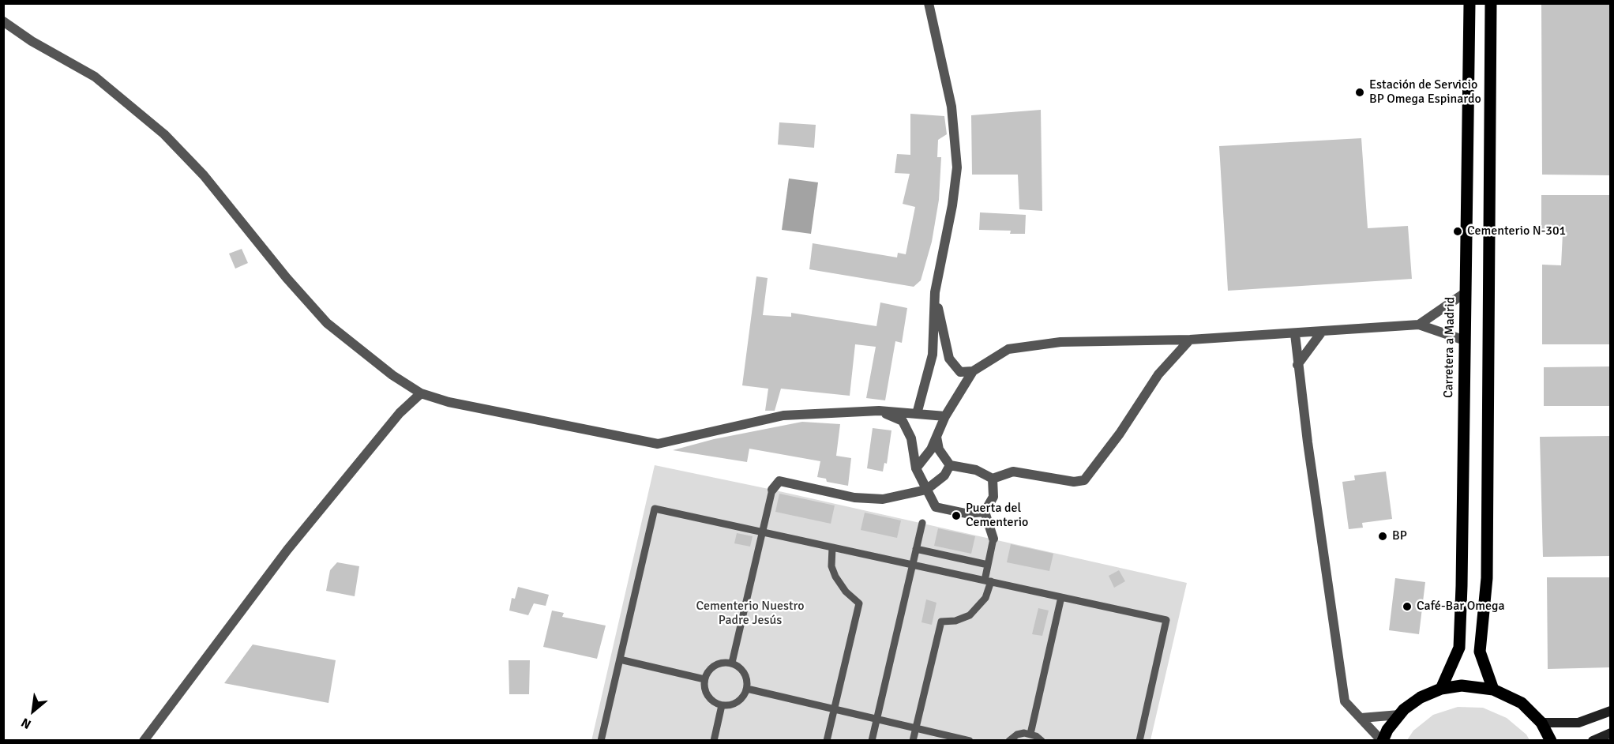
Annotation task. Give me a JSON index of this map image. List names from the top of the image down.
{
  "streets": {
    "main road": ["Carretera a Madrid"]
  },
  "parks": ["Cementerio Nuestro Padre Jesús"],
  "places": [
    "Estación de Servicio BP Omega Espinardo",
    "Cementerio N-301",
    "Puerta del Cementerio",
    "BP",
    "Café-Bar Omega"
  ],
  "north": "bottom left"
}
